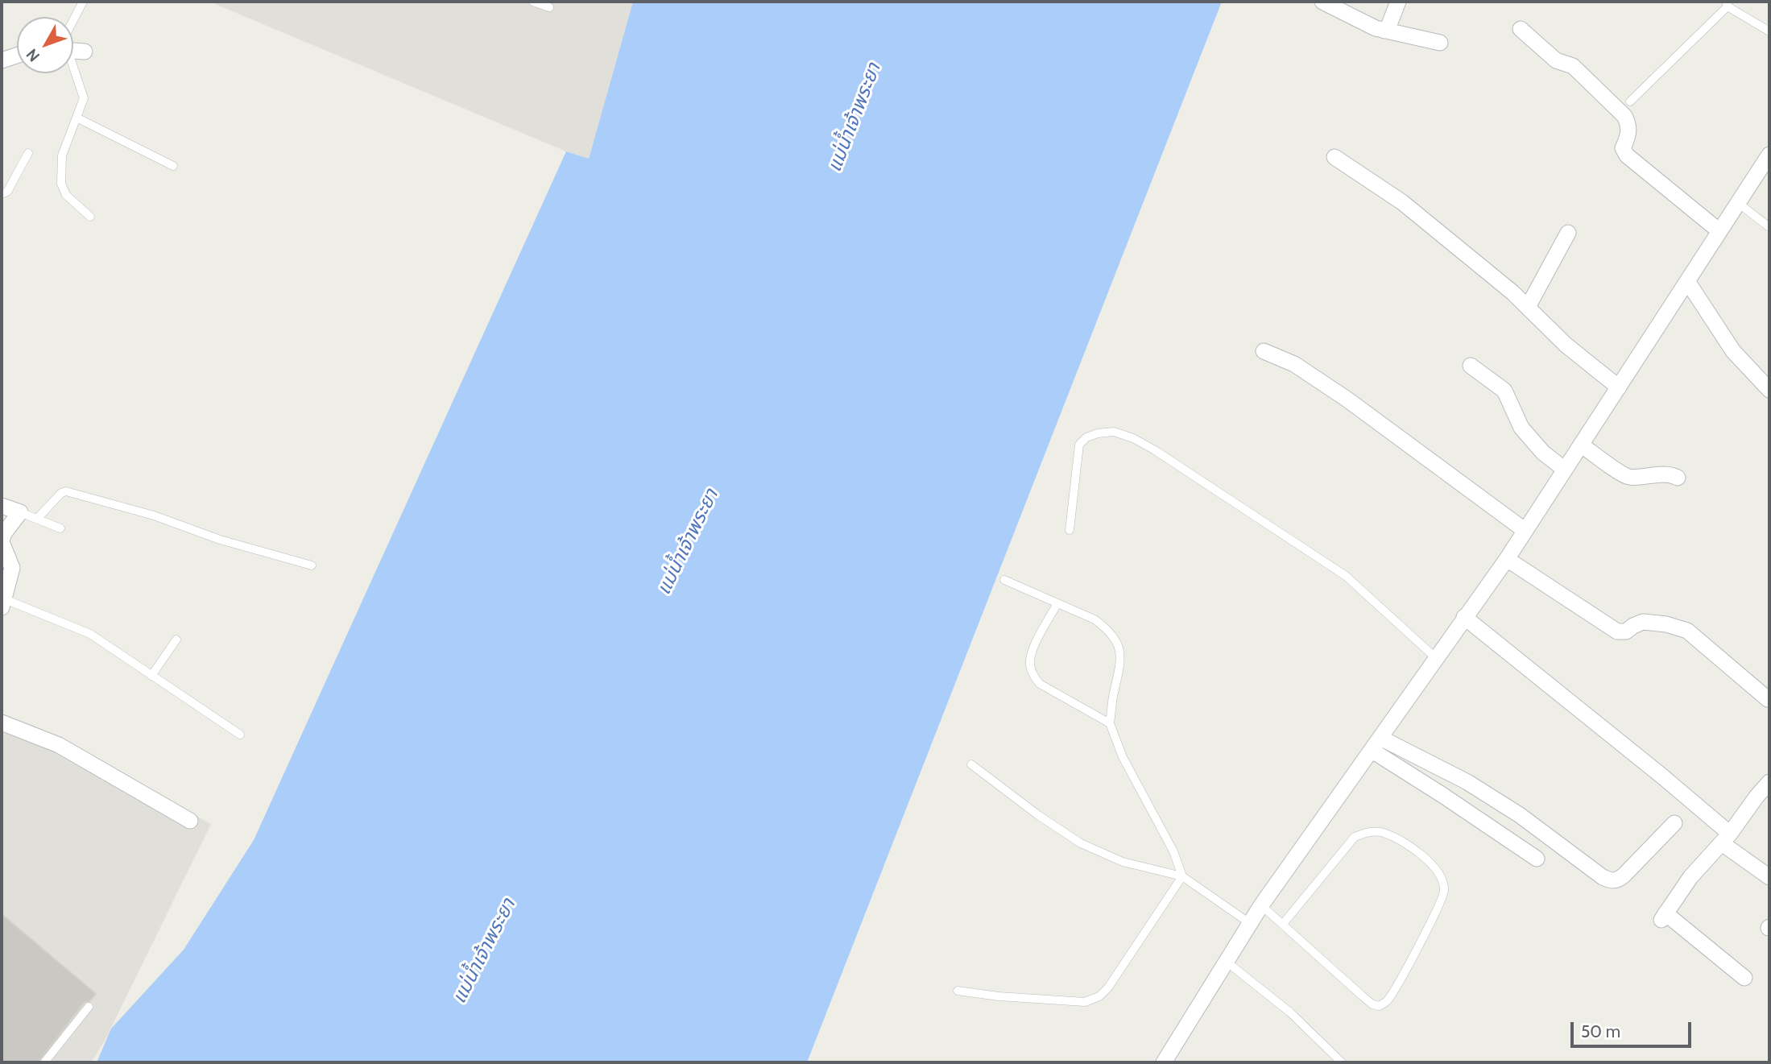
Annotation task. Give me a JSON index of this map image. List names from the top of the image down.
{
  "water": ["แม่น้ำเจ้าพระยา"],
  "scale_bar": "50 m",
  "north": "bottom left"
}
